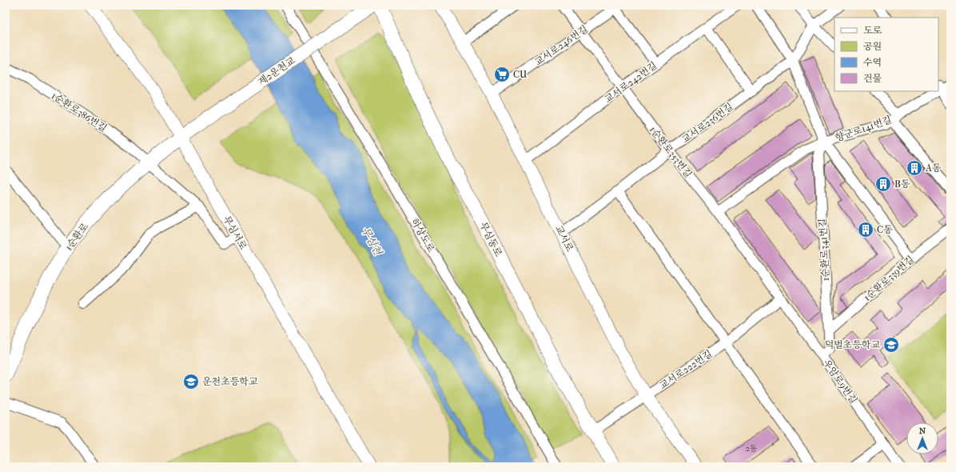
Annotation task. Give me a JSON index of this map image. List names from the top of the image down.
{
  "streets": {
    "main road": ["제2운천교", "1순환로", "무심동로"],
    "street": [
      "교서로246번길",
      "교서로242번길",
      "1순환로386번길",
      "교서로236번길",
      "향군로141번길",
      "1순환로353번길",
      "무심서로",
      "하상도로",
      "교서로",
      "1순환로341번길",
      "1순환로339번길",
      "교서로222번길",
      "우암로9번길"
    ]
  },
  "crossings": [
    ["교서로246번길", "교서로242번길"],
    ["교서로246번길", "1순환로353번길"],
    ["교서로246번길", "교서로"],
    ["제2운천교", "1순환로"],
    ["교서로242번길", "1순환로353번길"],
    ["교서로242번길", "교서로"],
    ["1순환로386번길", "무심서로"],
    ["1순환로386번길", "1순환로"],
    ["교서로236번길", "1순환로353번길"],
    ["교서로236번길", "교서로"],
    ["향군로141번길", "1순환로353번길"],
    ["향군로141번길", "1순환로341번길"],
    ["1순환로353번길", "교서로222번길"],
    ["1순환로353번길", "우암로9번길"],
    ["무심서로", "1순환로"],
    ["교서로", "교서로222번길"],
    ["무심동로", "교서로222번길"],
    ["1순환로341번길", "1순환로339번길"],
    ["1순환로341번길", "우암로9번길"],
    ["교서로222번길", "우암로9번길"]
  ],
  "water": ["무심천"],
  "places": {
    "supermarket": ["CU"],
    "building": ["A동", "B동", "C동"],
    "school or university": ["덕벌초등학교", "운천초등학교"]
  },
  "house_numbers": ["2동"],
  "legend": [
    "도로",
    "공원",
    "수역",
    "건물"
  ],
  "north": "top"
}
